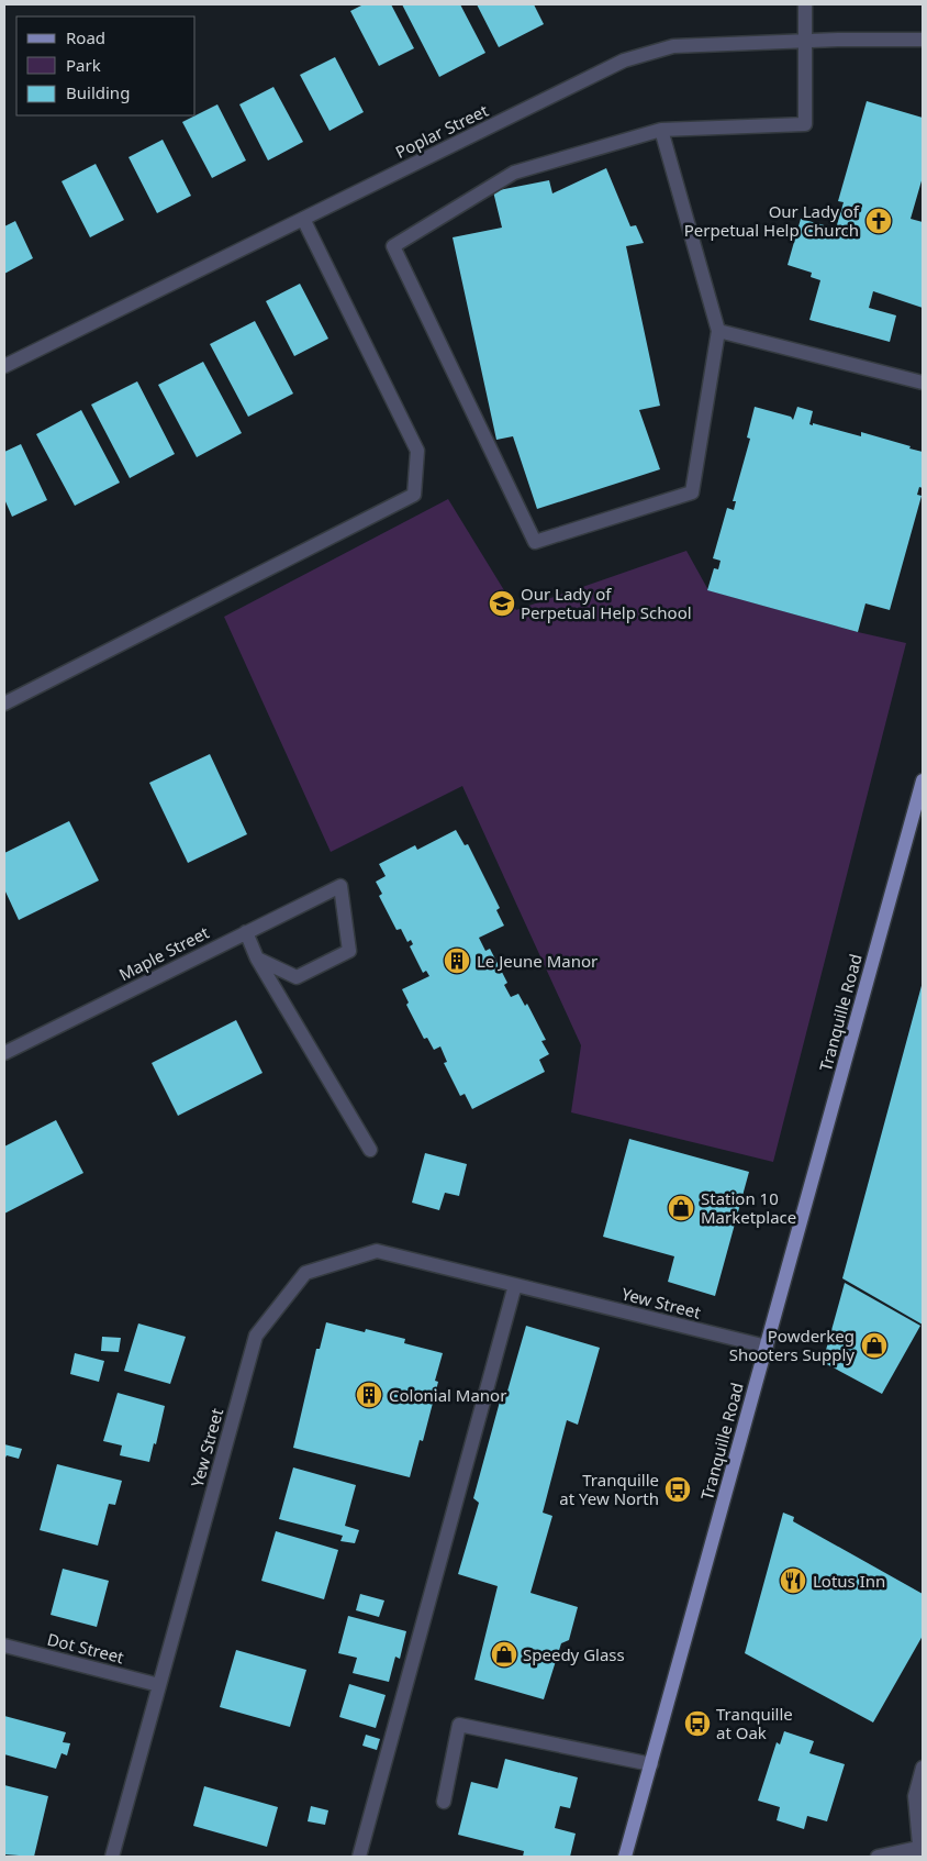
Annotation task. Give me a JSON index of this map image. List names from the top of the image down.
{
  "streets": {
    "main road": ["Tranquille Road"],
    "street": [
      "Poplar Street",
      "Maple Street",
      "Yew Street",
      "Dot Street"
    ]
  },
  "crossings": [
    ["Tranquille Road", "Yew Street"],
    ["Yew Street", "Dot Street"]
  ],
  "places": {
    "church": ["Our Lady of Perpetual Help Church"],
    "school or university": ["Our Lady of Perpetual Help School"],
    "building": ["Le Jeune Manor", "Colonial Manor"],
    "shop": ["Station 10 Marketplace", "Powderkeg Shooters Supply", "Speedy Glass"],
    "bus stop": ["Tranquille at Yew North", "Tranquille at Oak"],
    "restaurant": ["Lotus Inn"]
  },
  "legend": ["Road", "Park", "Building"]
}
